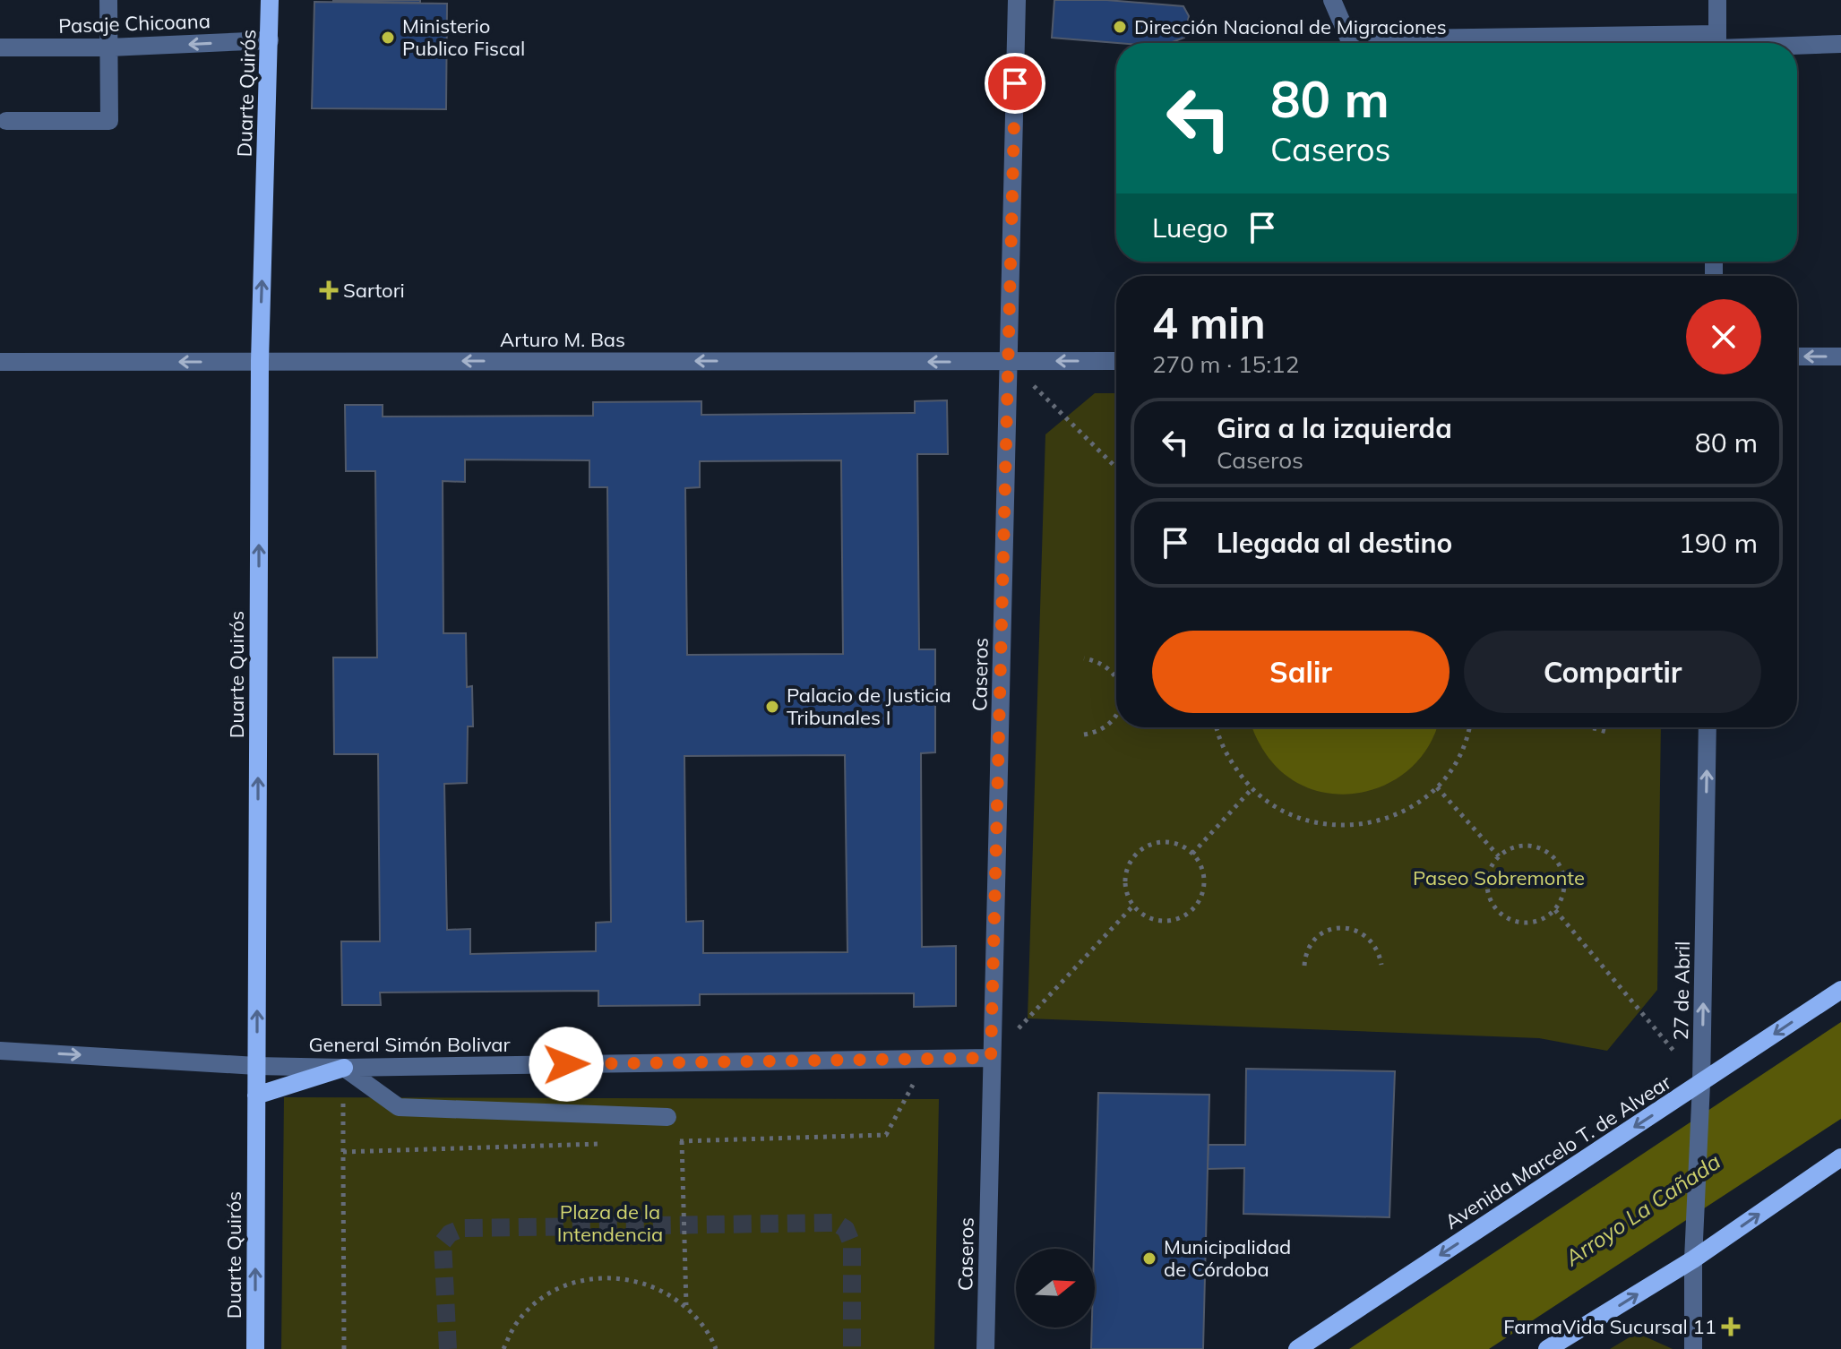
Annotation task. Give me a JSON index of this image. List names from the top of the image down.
{
  "streets": {
    "main road": ["Duarte Quirós", "Avenida Marcelo T. de Alvear"],
    "street": [
      "Pasaje Chicoana",
      "Arturo M. Bas",
      "Caseros",
      "27 de Abril",
      "General Simón Bolivar"
    ]
  },
  "crossings": [
    ["Pasaje Chicoana", "Duarte Quirós"],
    ["Duarte Quirós", "Arturo M. Bas"],
    ["Duarte Quirós", "General Simón Bolivar"],
    ["Arturo M. Bas", "Caseros"],
    ["Caseros", "General Simón Bolivar"],
    ["27 de Abril", "Avenida Marcelo T. de Alvear"]
  ],
  "one_way": [
    "Pasaje Chicoana",
    "Duarte Quirós",
    "Arturo M. Bas",
    "27 de Abril"
  ],
  "water": ["Arroyo La Cañada"],
  "parks": ["Paseo Sobremonte", "Plaza de la Intendencia"],
  "places": {
    "other": [
      "Dirección Nacional de Migraciones",
      "Ministerio Publico Fiscal",
      "Palacio de Justicia Tribunales I",
      "Municipalidad de Córdoba"
    ],
    "health": ["Sartori", "FarmaVida Sucursal 11"]
  },
  "north": "right",
  "page": {
    "turn": ["80 m", "Caseros"],
    "then": "Luego",
    "heading": ["4 min", "270 m · 15:12"],
    "list": [
      {
        "name": "Gira a la izquierda",
        "note": "Caseros",
        "value": "80 m"
      },
      {
        "name": "Llegada al destino",
        "value": "190 m"
      }
    ],
    "buttons": ["Salir", "Compartir"]
  }
}
